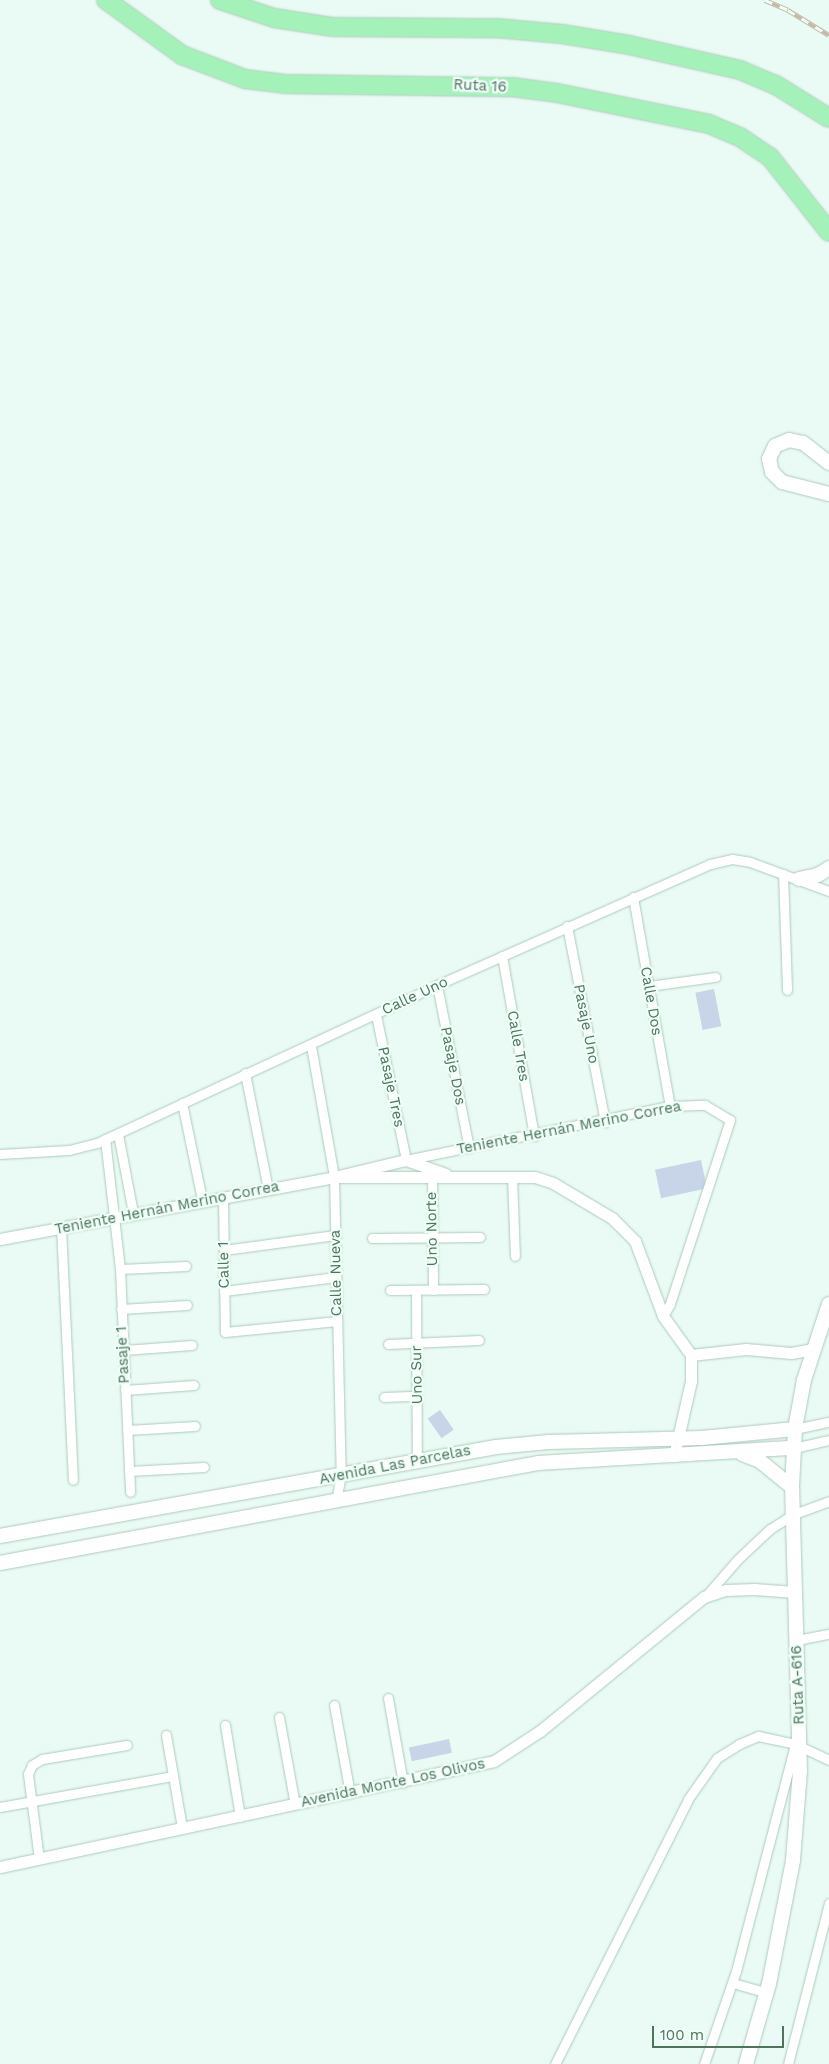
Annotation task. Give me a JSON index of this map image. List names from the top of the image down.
{
  "streets": {
    "highway": ["Ruta 16"],
    "main road": ["Avenida Las Parcelas", "Ruta A-616"],
    "street": [
      "Calle Uno",
      "Calle Dos",
      "Pasaje Uno",
      "Calle Tres",
      "Pasaje Dos",
      "Pasaje Tres",
      "Teniente Hernán Merino Correa",
      "Uno Norte",
      "Calle 1",
      "Calle Nueva",
      "Pasaje 1",
      "Uno Sur",
      "Avenida Monte Los Olivos"
    ]
  },
  "crossings": [
    ["Calle Uno", "Calle Dos"],
    ["Calle Uno", "Pasaje Uno"],
    ["Calle Uno", "Calle Tres"],
    ["Calle Uno", "Pasaje Dos"],
    ["Calle Uno", "Pasaje Tres"],
    ["Calle Uno", "Calle Nueva"],
    ["Calle Uno", "Pasaje 1"],
    ["Calle Dos", "Teniente Hernán Merino Correa"],
    ["Pasaje Uno", "Teniente Hernán Merino Correa"],
    ["Calle Tres", "Teniente Hernán Merino Correa"],
    ["Pasaje Dos", "Teniente Hernán Merino Correa"],
    ["Pasaje Tres", "Teniente Hernán Merino Correa"],
    ["Teniente Hernán Merino Correa", "Uno Norte"],
    ["Teniente Hernán Merino Correa", "Calle 1"],
    ["Teniente Hernán Merino Correa", "Calle Nueva"],
    ["Teniente Hernán Merino Correa", "Pasaje 1"],
    ["Calle 1", "Calle Nueva"],
    ["Calle Nueva", "Avenida Las Parcelas"],
    ["Uno Sur", "Avenida Las Parcelas"],
    ["Avenida Las Parcelas", "Ruta A-616"],
    ["Ruta A-616", "Avenida Monte Los Olivos"]
  ],
  "scale_bar": "100 m"
}
